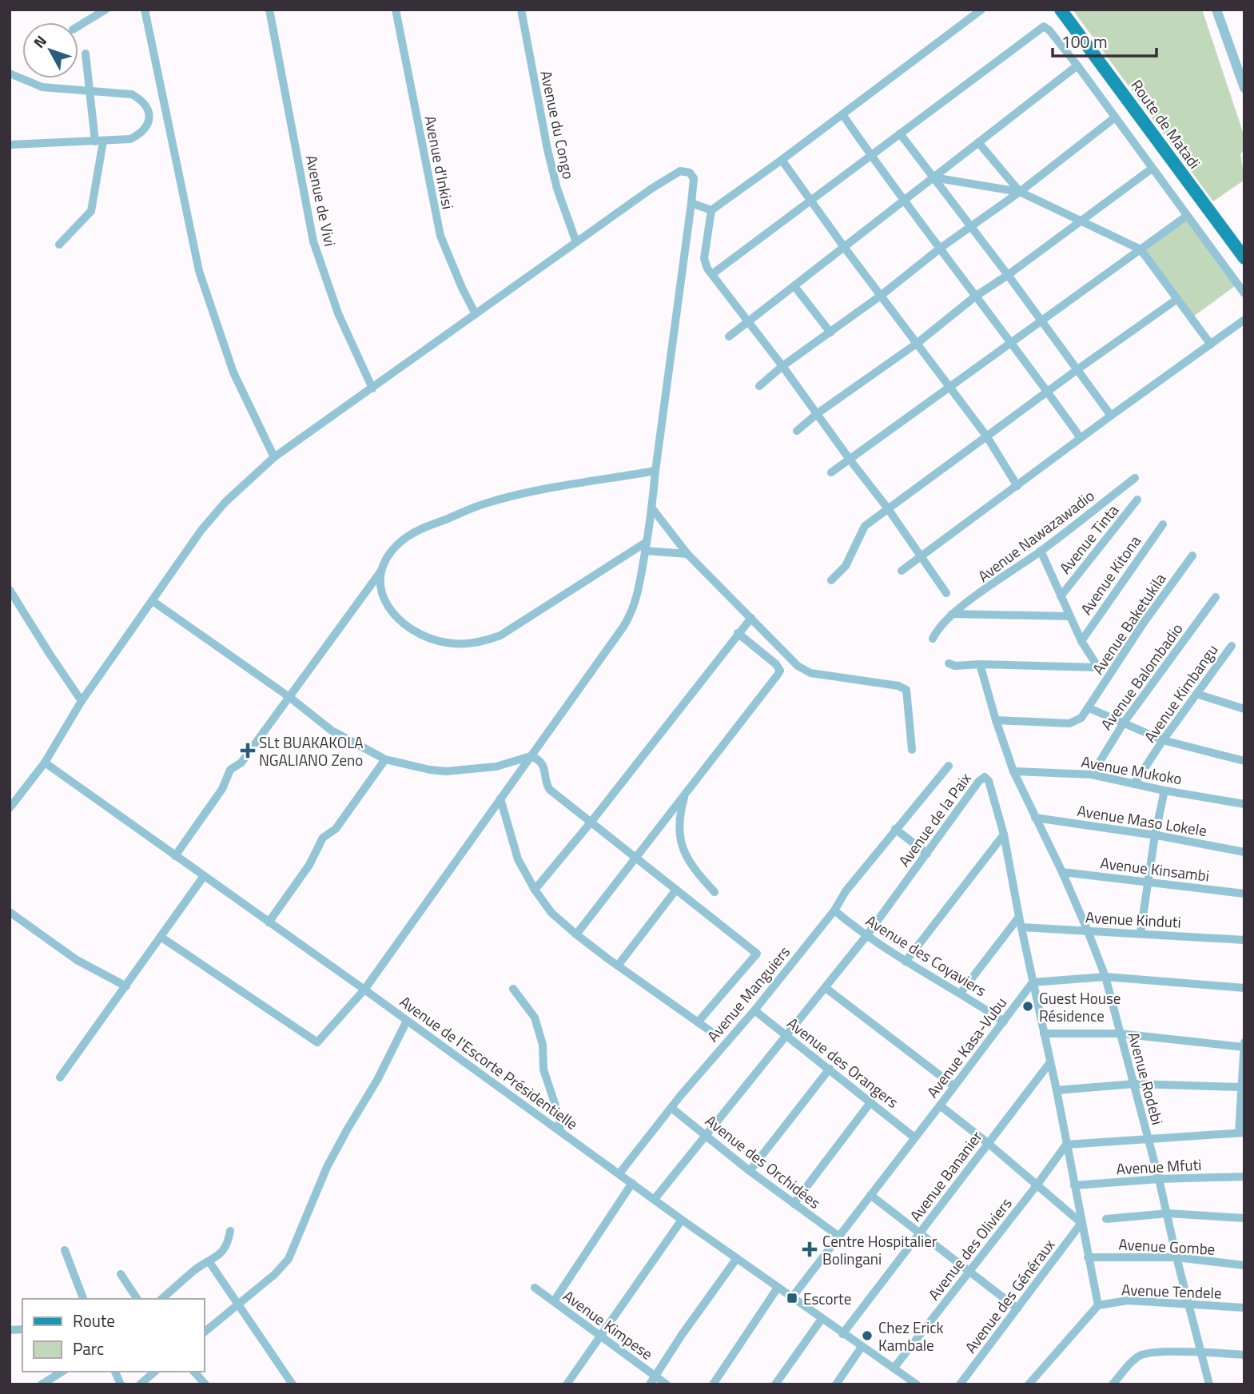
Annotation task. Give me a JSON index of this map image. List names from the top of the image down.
{
  "streets": {
    "main road": ["Route de Matadi"],
    "street": [
      "Avenue du Congo",
      "Avenue d'Inkisi",
      "Avenue de Vivi",
      "Avenue Nawazawadio",
      "Avenue Tinta",
      "Avenue Kitona",
      "Avenue Baketukila",
      "Avenue Balombadio",
      "Avenue Kimbangu",
      "Avenue Mukoko",
      "Avenue de la Paix",
      "Avenue Maso Lokele",
      "Avenue Kinsambi",
      "Avenue Kinduti",
      "Avenue des Coyaviers",
      "Avenue Manguiers",
      "Avenue Kasa-Vubu",
      "Avenue de l'Escorte Présidentielle",
      "Avenue des Orangers",
      "Avenue Rodebi",
      "Avenue des Orchidées",
      "Avenue Mfuti",
      "Avenue Bananier",
      "Avenue Gombe",
      "Avenue des Oliviers",
      "Avenue Tendele",
      "Avenue des Généraux",
      "Avenue Kimpese"
    ]
  },
  "crossings": [
    ["Avenue Balombadio", "Avenue Mukoko"],
    ["Avenue Kimbangu", "Avenue Mukoko"],
    ["Avenue Mukoko", "Avenue Rodebi"],
    ["Avenue de la Paix", "Avenue Kinduti"],
    ["Avenue de la Paix", "Avenue des Coyaviers"],
    ["Avenue de la Paix", "Avenue Kasa-Vubu"],
    ["Avenue de la Paix", "Avenue de l'Escorte Présidentielle"],
    ["Avenue de la Paix", "Avenue des Orangers"],
    ["Avenue de la Paix", "Avenue des Orchidées"],
    ["Avenue de la Paix", "Avenue Mfuti"],
    ["Avenue de la Paix", "Avenue Bananier"],
    ["Avenue de la Paix", "Avenue Gombe"],
    ["Avenue de la Paix", "Avenue des Oliviers"],
    ["Avenue de la Paix", "Avenue Tendele"],
    ["Avenue de la Paix", "Avenue des Généraux"],
    ["Avenue Maso Lokele", "Avenue Rodebi"],
    ["Avenue Kinsambi", "Avenue Rodebi"],
    ["Avenue Kinduti", "Avenue Rodebi"],
    ["Avenue des Coyaviers", "Avenue Manguiers"],
    ["Avenue des Coyaviers", "Avenue Kasa-Vubu"],
    ["Avenue Manguiers", "Avenue de l'Escorte Présidentielle"],
    ["Avenue Manguiers", "Avenue des Orangers"],
    ["Avenue Manguiers", "Avenue des Orchidées"],
    ["Avenue Kasa-Vubu", "Avenue de l'Escorte Présidentielle"],
    ["Avenue Kasa-Vubu", "Avenue des Orangers"],
    ["Avenue Kasa-Vubu", "Avenue des Orchidées"],
    ["Avenue de l'Escorte Présidentielle", "Avenue Bananier"],
    ["Avenue de l'Escorte Présidentielle", "Avenue des Oliviers"],
    ["Avenue Rodebi", "Avenue Mfuti"],
    ["Avenue Rodebi", "Avenue Gombe"],
    ["Avenue Rodebi", "Avenue Tendele"]
  ],
  "places": {
    "health": ["SLt BUAKAKOLA NGALIANO Zeno", "Centre Hospitalier Bolingani"],
    "other": ["Guest House Résidence", "Chez Erick Kambale"],
    "transit": ["Escorte"]
  },
  "legend": ["Route", "Parc"],
  "scale_bar": "100 m",
  "north": "top left"
}
